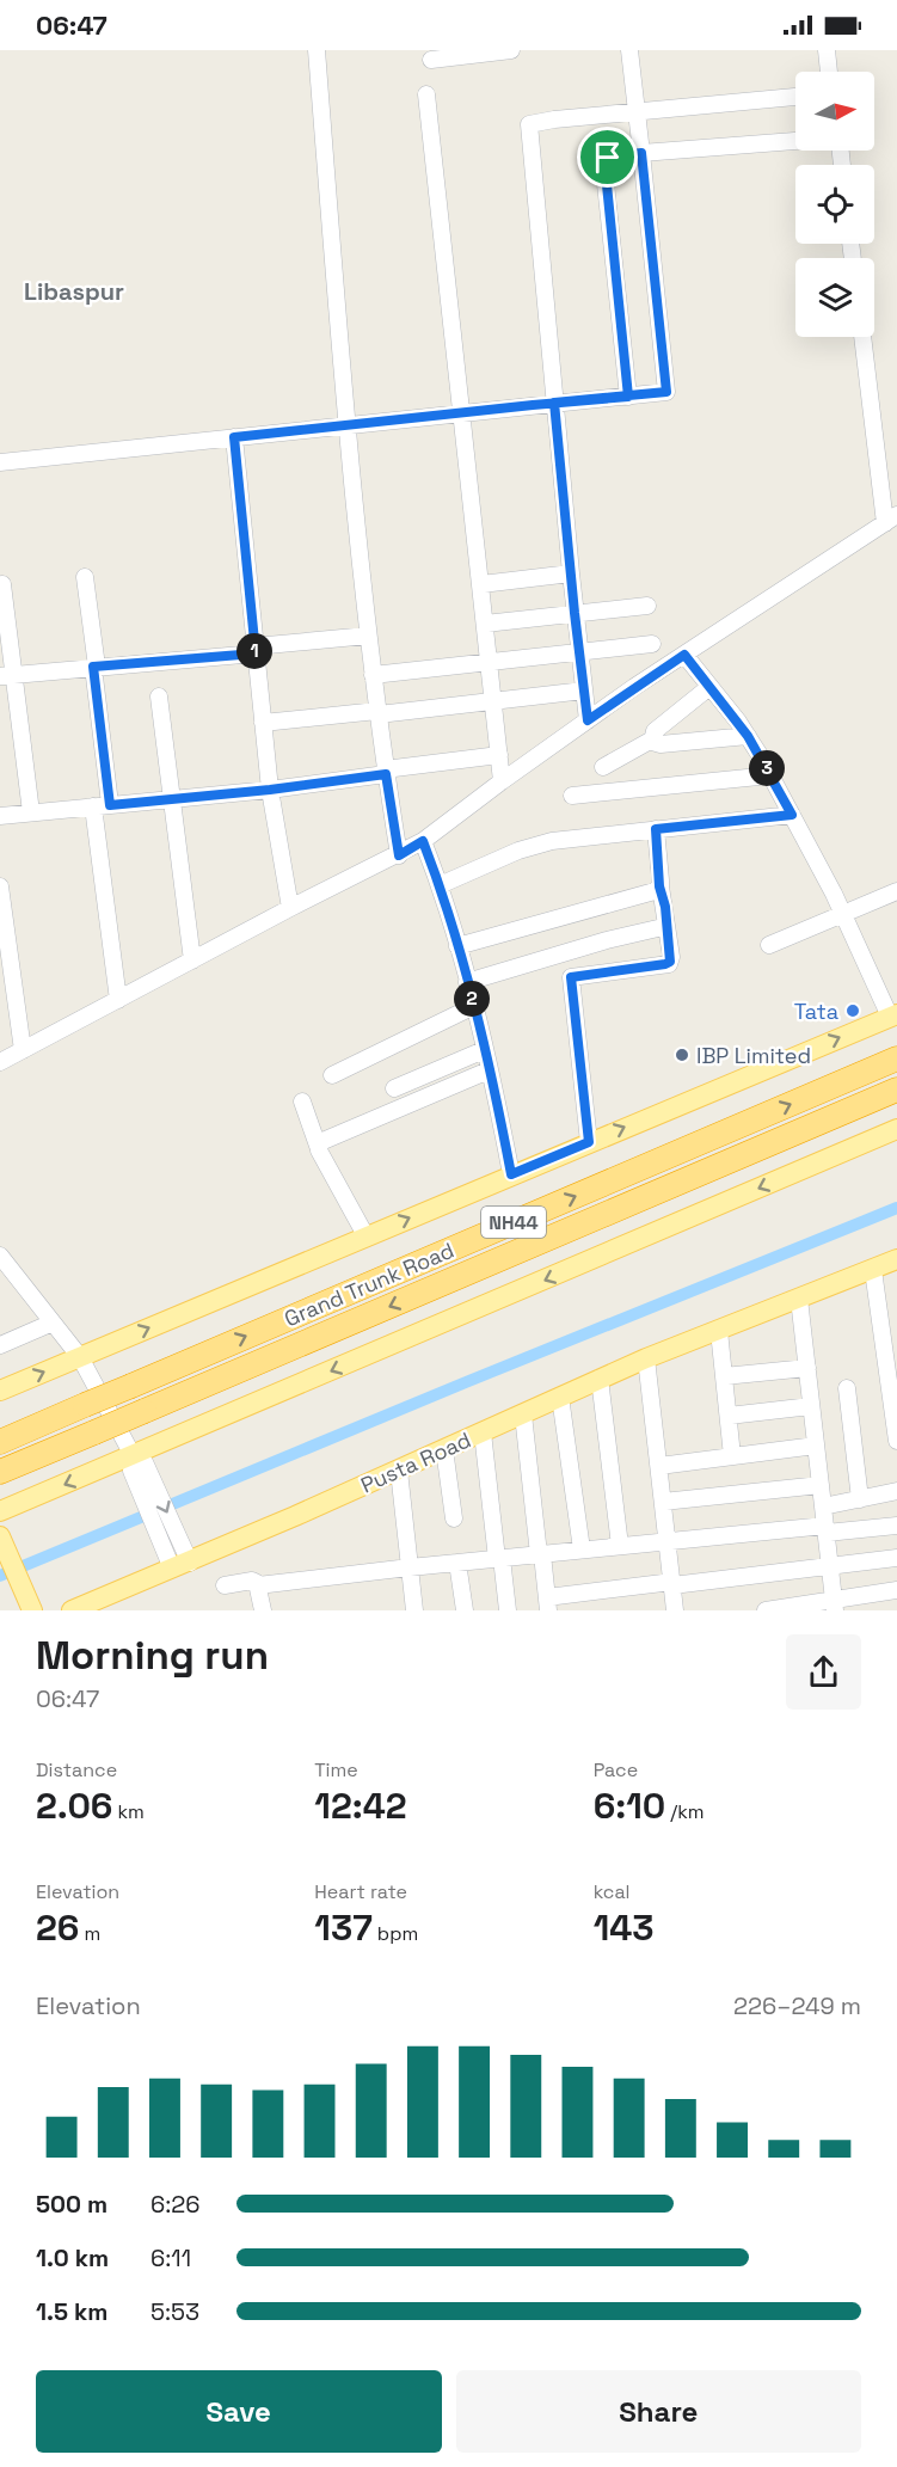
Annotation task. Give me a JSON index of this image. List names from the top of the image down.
{
  "streets": {
    "highway": ["NH44", "Grand Trunk Road"],
    "main road": ["Pusta Road"]
  },
  "districts": ["Libaspur"],
  "places": ["Tata", "IBP Limited"],
  "north": "right",
  "page": {
    "status": "06:47",
    "pins": ["1", "3", "2"],
    "heading": ["Morning run", "06:47"],
    "stats": [
      ["Distance", "2.06 km"],
      ["Time", "12:42"],
      ["Pace", "6:10 /km"],
      ["Elevation", "26 m"],
      ["Heart rate", "137 bpm"],
      ["kcal", "143"]
    ],
    "chart": ["Elevation", "226–249 m"],
    "list": [
      {
        "name": "500 m",
        "note": "6:26"
      },
      {
        "name": "1.0 km",
        "note": "6:11"
      },
      {
        "name": "1.5 km",
        "note": "5:53"
      }
    ],
    "buttons": ["Save", "Share"]
  }
}
